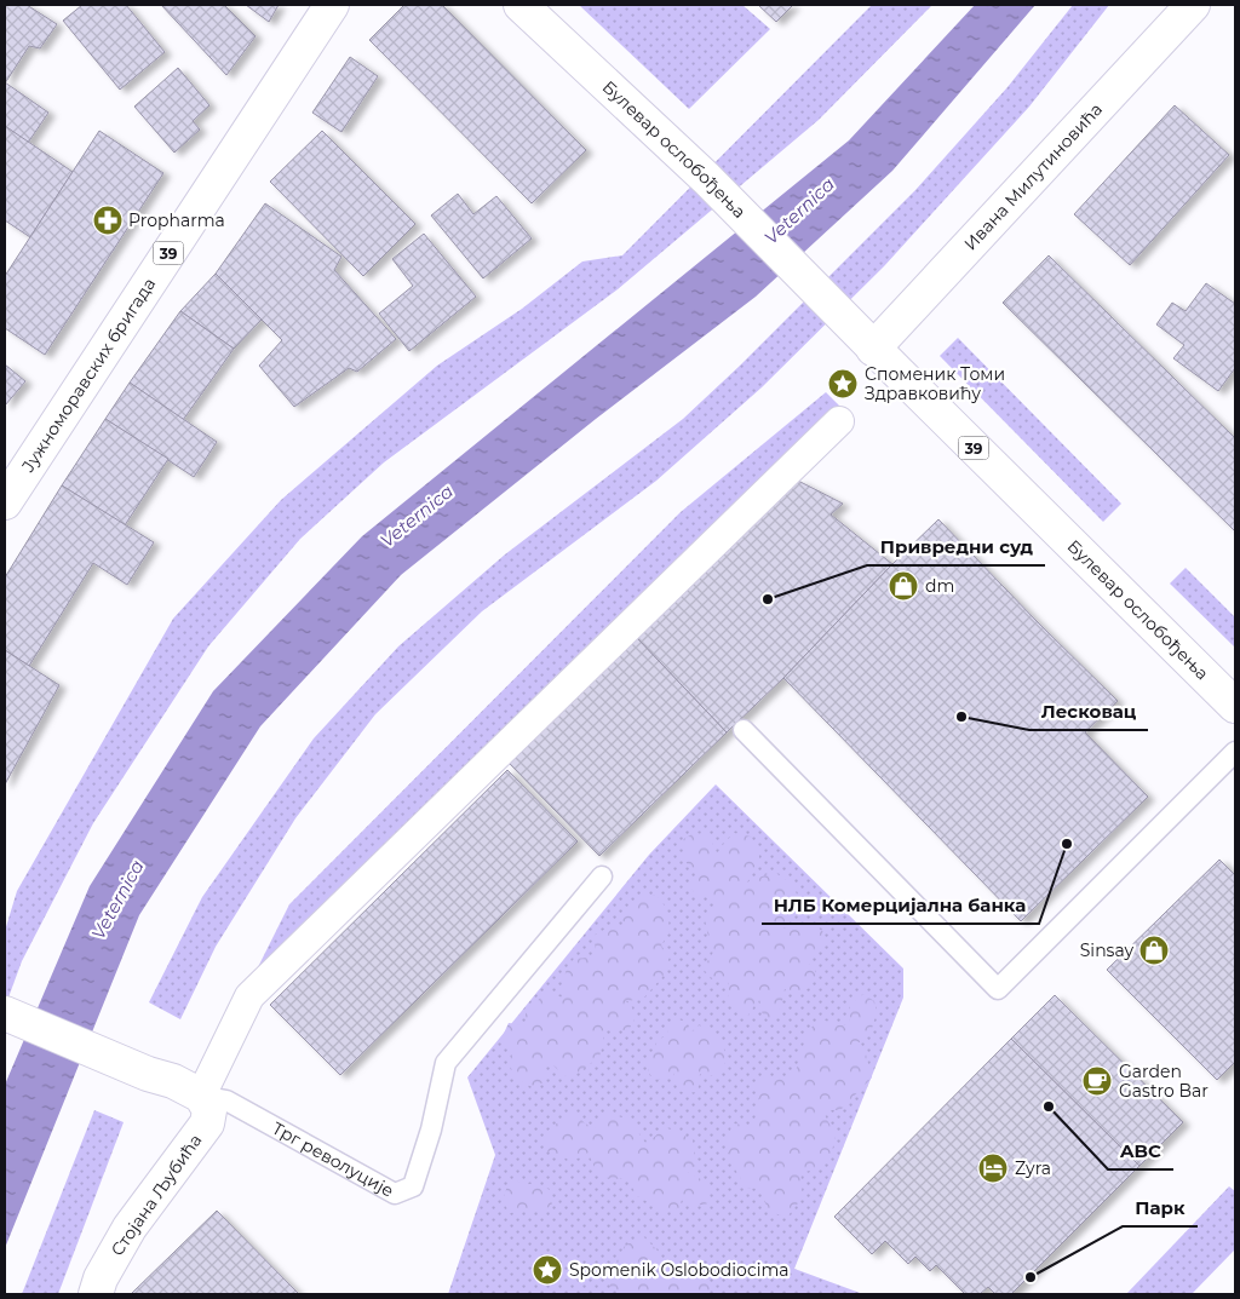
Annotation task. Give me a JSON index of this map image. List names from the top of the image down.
{
  "streets": {
    "main road": [
      "Булевар ослобођења",
      "Ивана Милутиновића",
      "39",
      "Јужноморавских бригада",
      "Трг револуције",
      "Стојана Љубића"
    ]
  },
  "crossings": [
    ["Булевар ослобођења", "Ивана Милутиновића"],
    ["Трг револуције", "Стојана Љубића"]
  ],
  "water": ["Veternica"],
  "places": {
    "pharmacy": ["Propharma"],
    "place": ["Споменик Томи Здравковићу", "Spomenik Oslobodiocima"],
    "shop": ["dm", "Sinsay"],
    "other": [
      "Привредни суд",
      "Лесковац",
      "НЛБ Комерцијална банка",
      "ABC",
      "Парк"
    ],
    "cafe": ["Garden Gastro Bar"],
    "hotel": ["Zyra"]
  }
}
